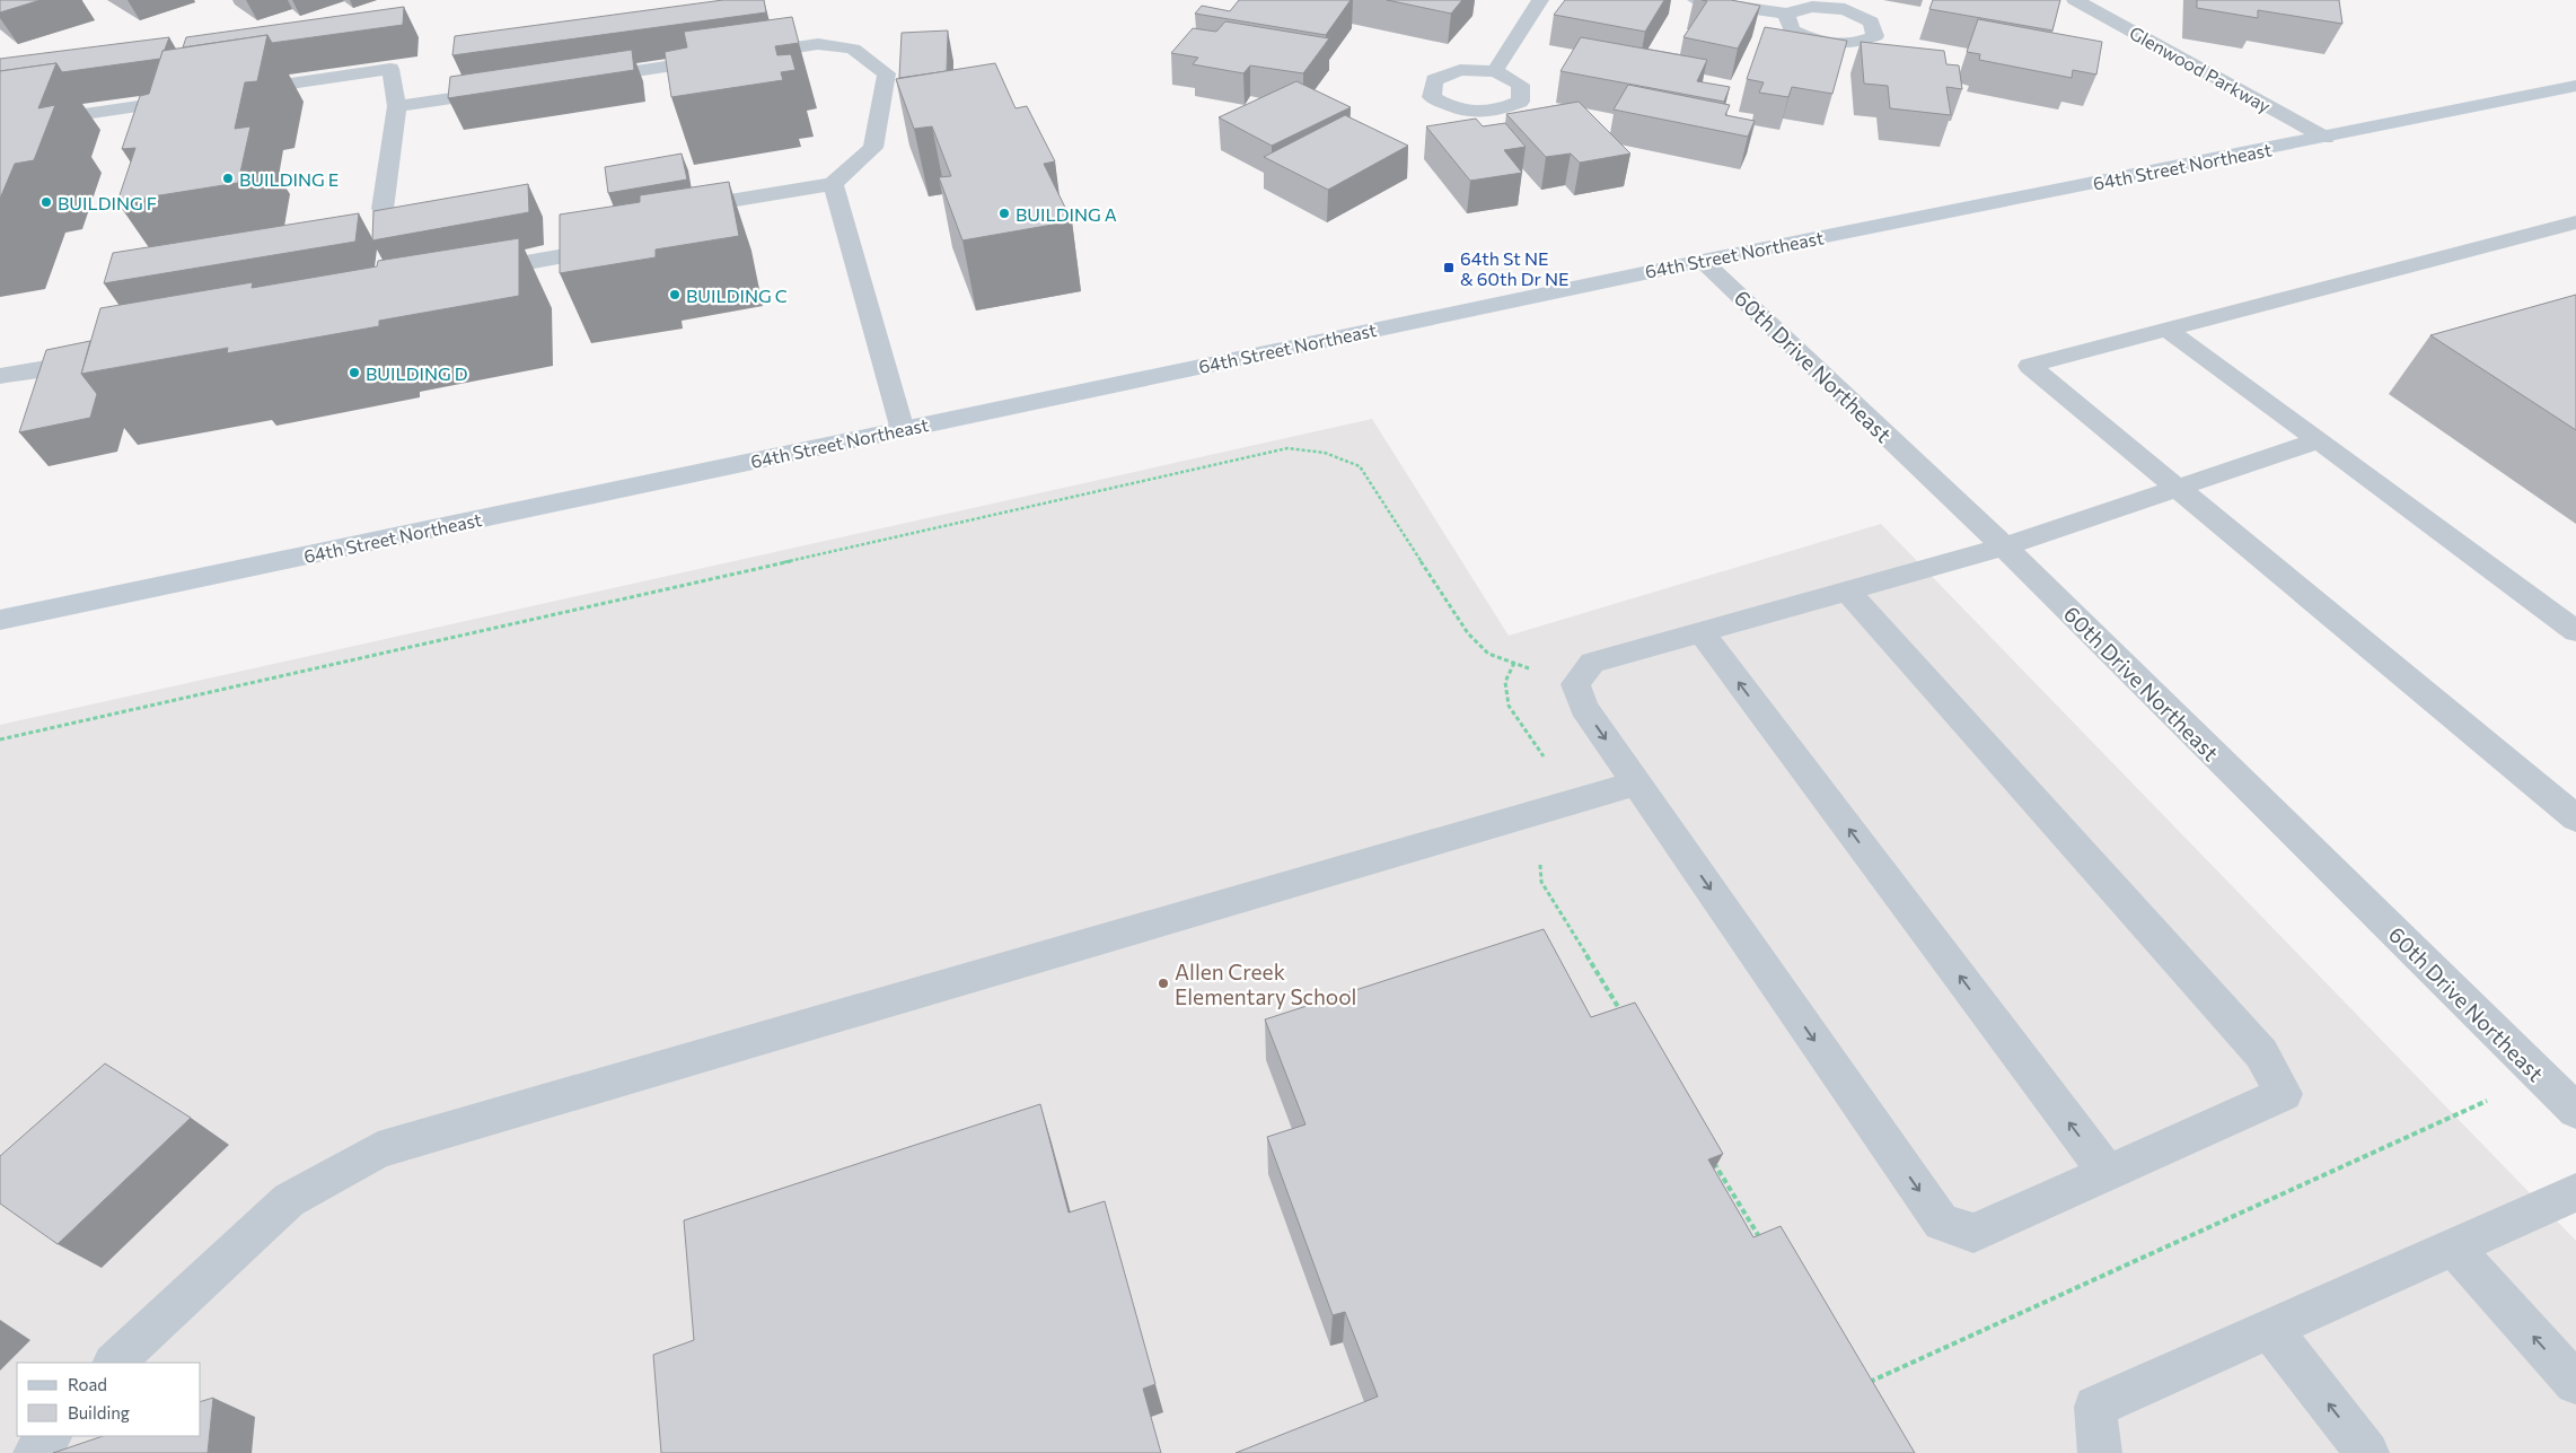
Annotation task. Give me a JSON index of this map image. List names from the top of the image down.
{
  "streets": {
    "main road": ["64th Street Northeast"],
    "street": ["Glenwood Parkway", "60th Drive Northeast"]
  },
  "crossings": [
    ["Glenwood Parkway", "64th Street Northeast"],
    ["64th Street Northeast", "60th Drive Northeast"]
  ],
  "places": {
    "other": [
      "BUILDING E",
      "BUILDING F",
      "BUILDING A",
      "BUILDING C",
      "BUILDING D",
      "Allen Creek Elementary School"
    ],
    "transit": ["64th St NE & 60th Dr NE"]
  },
  "legend": ["Road", "Building"]
}
